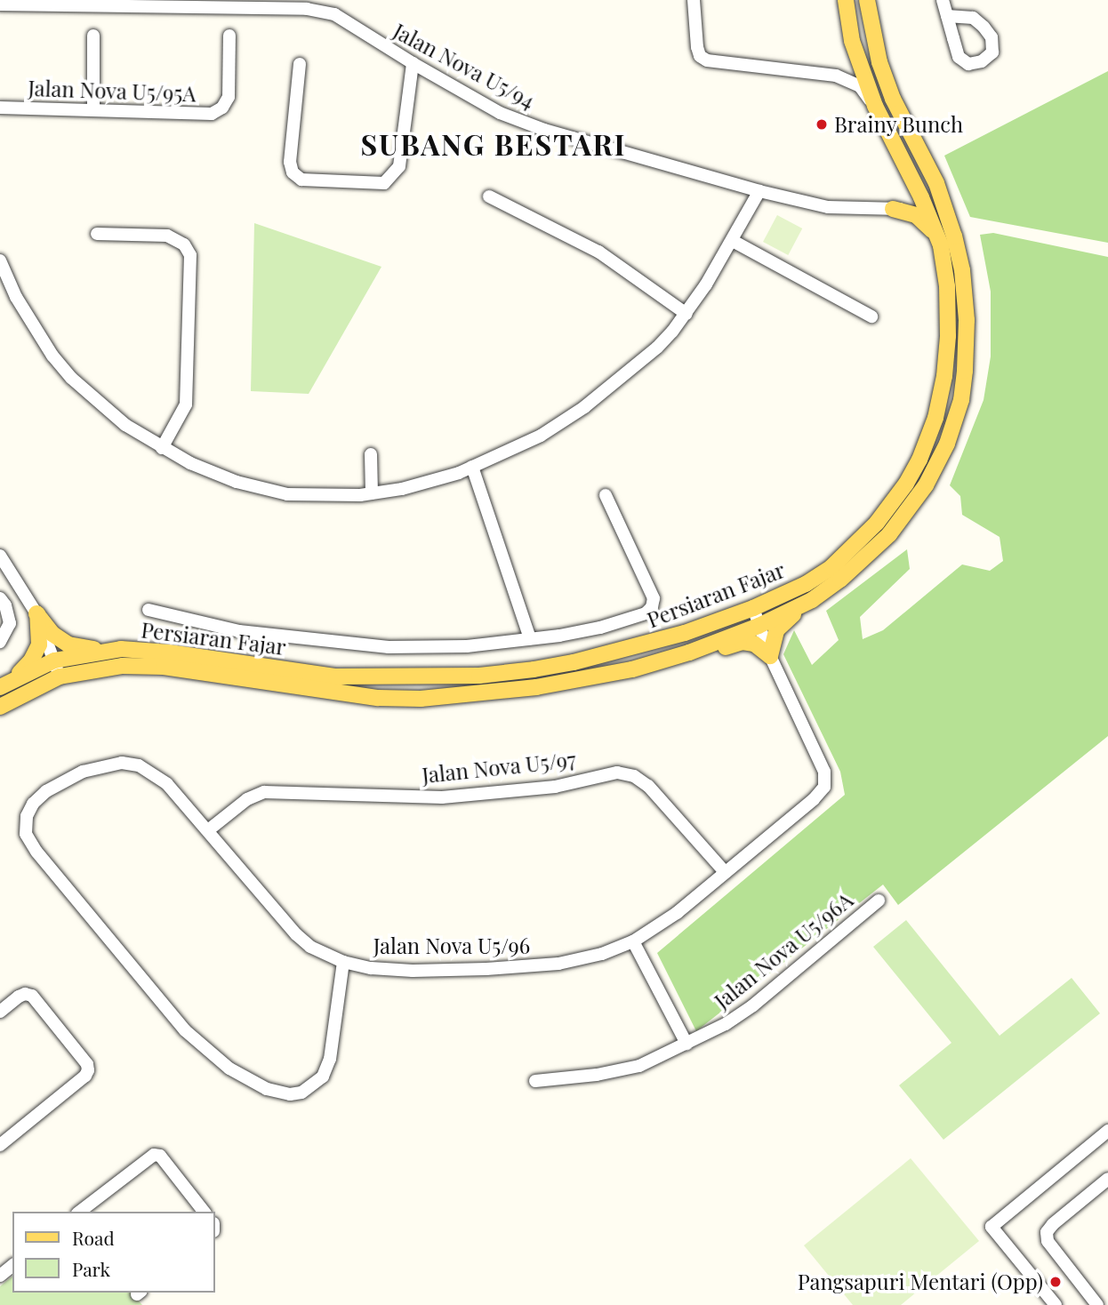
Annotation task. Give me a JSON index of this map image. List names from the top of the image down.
{
  "streets": {
    "main road": ["Persiaran Fajar"],
    "street": [
      "Jalan Nova U5/94",
      "Jalan Nova U5/95A",
      "Jalan Nova U5/97",
      "Jalan Nova U5/96",
      "Jalan Nova U5/96A"
    ]
  },
  "crossings": [
    ["Jalan Nova U5/94", "Persiaran Fajar"],
    ["Persiaran Fajar", "Jalan Nova U5/96"],
    ["Jalan Nova U5/97", "Jalan Nova U5/96"]
  ],
  "districts": ["SUBANG BESTARI"],
  "places": ["Brainy Bunch", "Pangsapuri Mentari (Opp)"],
  "legend": ["Road", "Park"]
}
